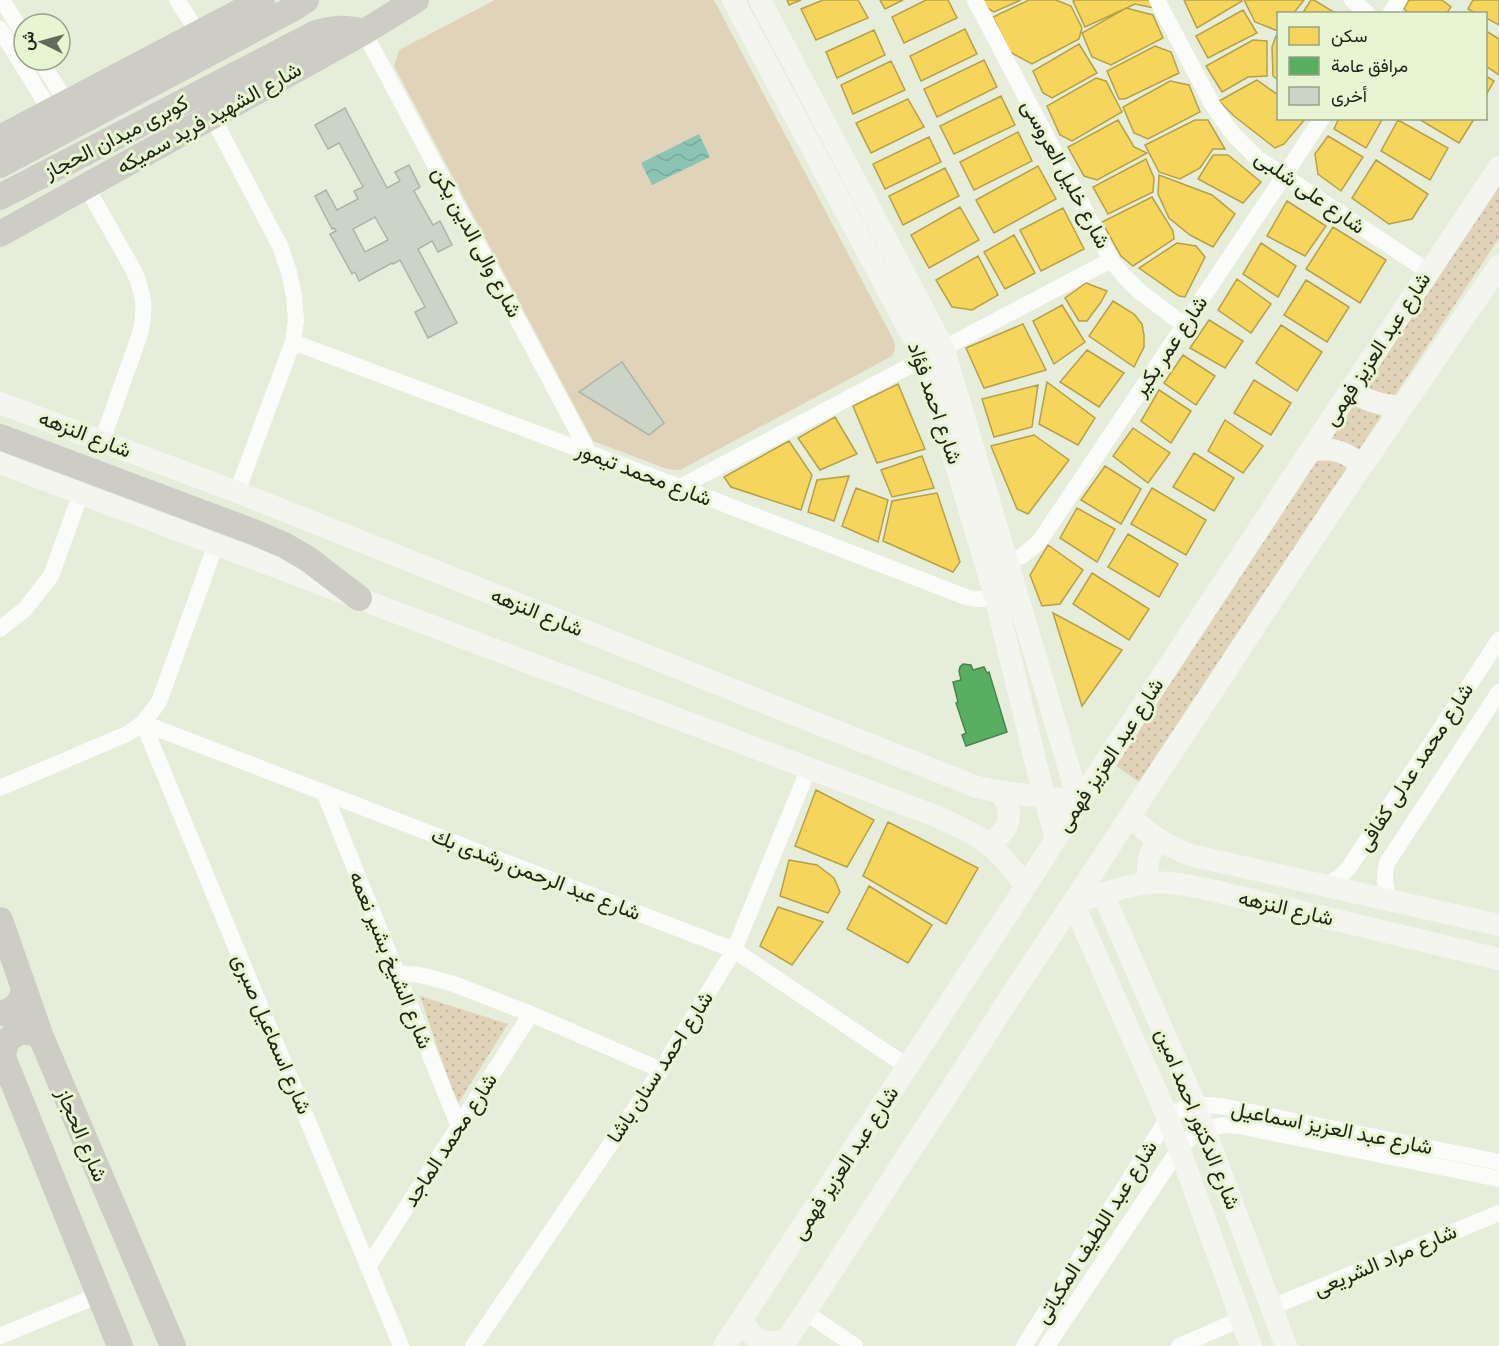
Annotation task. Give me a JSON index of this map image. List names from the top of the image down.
{
  "streets": {
    "main road": [
      "شارع الشهيد فريد سميكه",
      "كوبرى ميدان الحجاز",
      "شارع عبد العزيز فهمى",
      "شارع احمد فؤاد",
      "شارع النزهه",
      "شارع الدكتور احمد امين",
      "شارع الحجاز"
    ],
    "street": [
      "شارع خليل العروسى",
      "شارع على شلبى",
      "شارع والى الدين يكن",
      "شارع عمر بكير",
      "شارع محمد تيمور",
      "شارع محمد عدلى كفافى",
      "شارع عبد الرحمن رشدى بك",
      "شارع الشيخ بشير نعمه",
      "شارع اسماعيل صبرى",
      "شارع احمد سنان باشا",
      "شارع عبد العزيز اسماعيل",
      "شارع محمد الماجد",
      "شارع عبد اللطيف المكباتى",
      "شارع مراد الشريعى"
    ]
  },
  "crossings": [
    ["شارع الشهيد فريد سميكه", "كوبرى ميدان الحجاز"],
    ["شارع الشهيد فريد سميكه", "شارع والى الدين يكن"],
    ["كوبرى ميدان الحجاز", "شارع والى الدين يكن"],
    ["شارع خليل العروسى", "شارع عمر بكير"],
    ["شارع على شلبى", "شارع عمر بكير"],
    ["شارع على شلبى", "شارع عبد العزيز فهمى"],
    ["شارع والى الدين يكن", "شارع محمد تيمور"],
    ["شارع عمر بكير", "شارع احمد فؤاد"],
    ["شارع عبد العزيز فهمى", "شارع احمد فؤاد"],
    ["شارع عبد العزيز فهمى", "شارع النزهه"],
    ["شارع عبد العزيز فهمى", "شارع عبد الرحمن رشدى بك"],
    ["شارع احمد فؤاد", "شارع النزهه"],
    ["شارع احمد فؤاد", "شارع محمد تيمور"],
    ["شارع النزهه", "شارع محمد عدلى كفافى"],
    ["شارع النزهه", "شارع الدكتور احمد امين"],
    ["شارع عبد الرحمن رشدى بك", "شارع الشيخ بشير نعمه"],
    ["شارع عبد الرحمن رشدى بك", "شارع اسماعيل صبرى"],
    ["شارع عبد الرحمن رشدى بك", "شارع احمد سنان باشا"],
    ["شارع الشيخ بشير نعمه", "شارع محمد الماجد"],
    ["شارع اسماعيل صبرى", "شارع محمد الماجد"],
    ["شارع الدكتور احمد امين", "شارع عبد العزيز اسماعيل"],
    ["شارع الدكتور احمد امين", "شارع عبد اللطيف المكباتى"],
    ["شارع الدكتور احمد امين", "شارع مراد الشريعى"],
    ["شارع عبد العزيز اسماعيل", "شارع عبد اللطيف المكباتى"]
  ],
  "legend": ["سكن", "مرافق عامة", "أخرى"],
  "north": "left"
}
